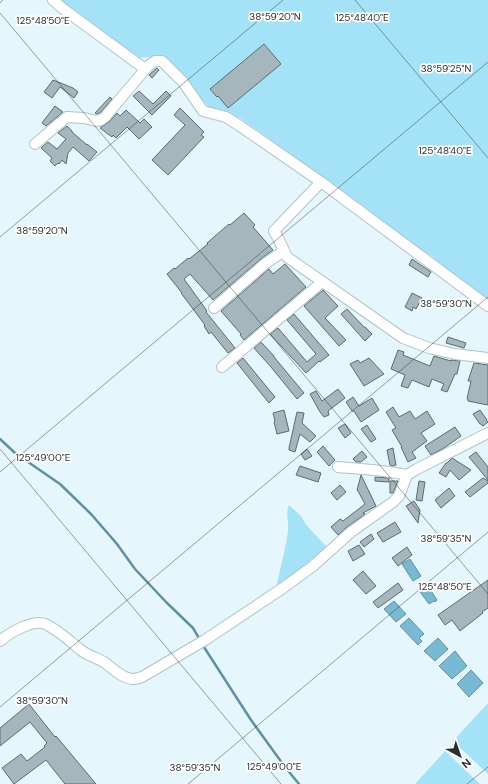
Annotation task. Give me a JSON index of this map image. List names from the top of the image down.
{
  "north": "bottom right",
  "coordinates": [
    "38°59'20\"N",
    "125°48'40\"E",
    "125°48'50\"E",
    "38°59'25\"N",
    "38°59'30\"N",
    "125°49'00\"E",
    "38°59'35\"N"
  ]
}
